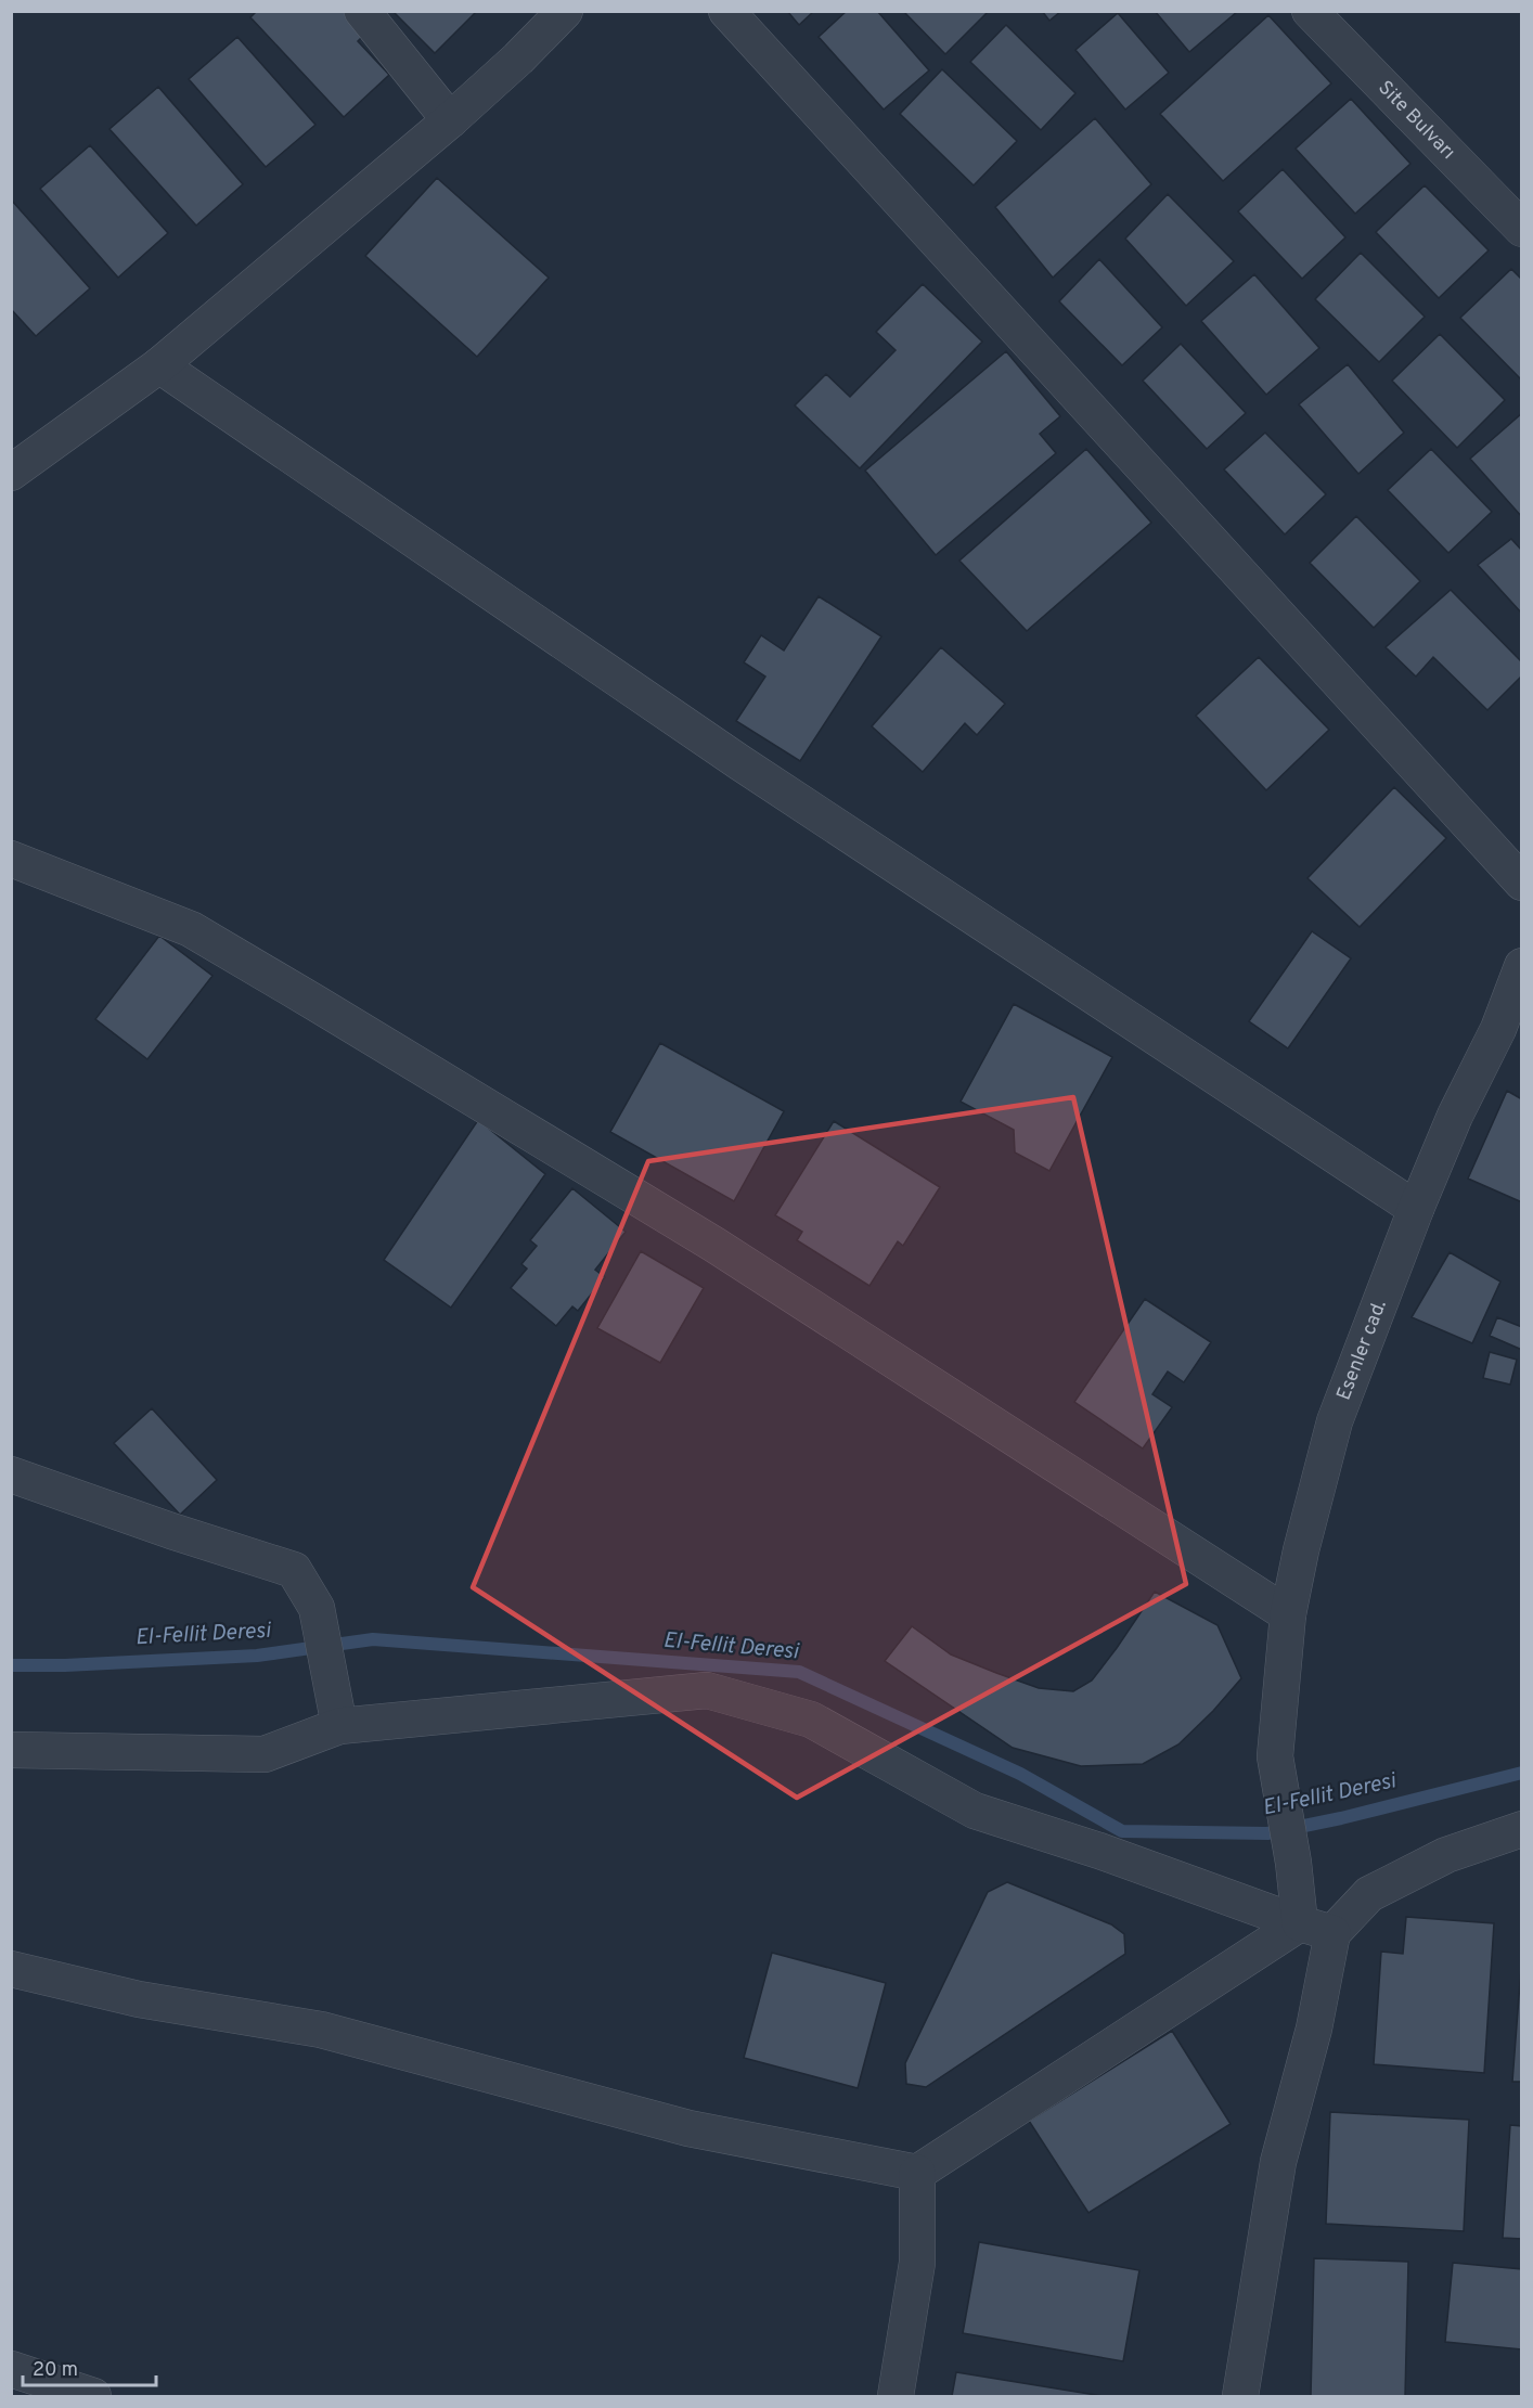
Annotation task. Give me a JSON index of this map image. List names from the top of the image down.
{
  "streets": {
    "street": ["Site Bulvarı", "Esenler cad."]
  },
  "water": ["El-Fellit Deresi"],
  "scale_bar": "20 m"
}
